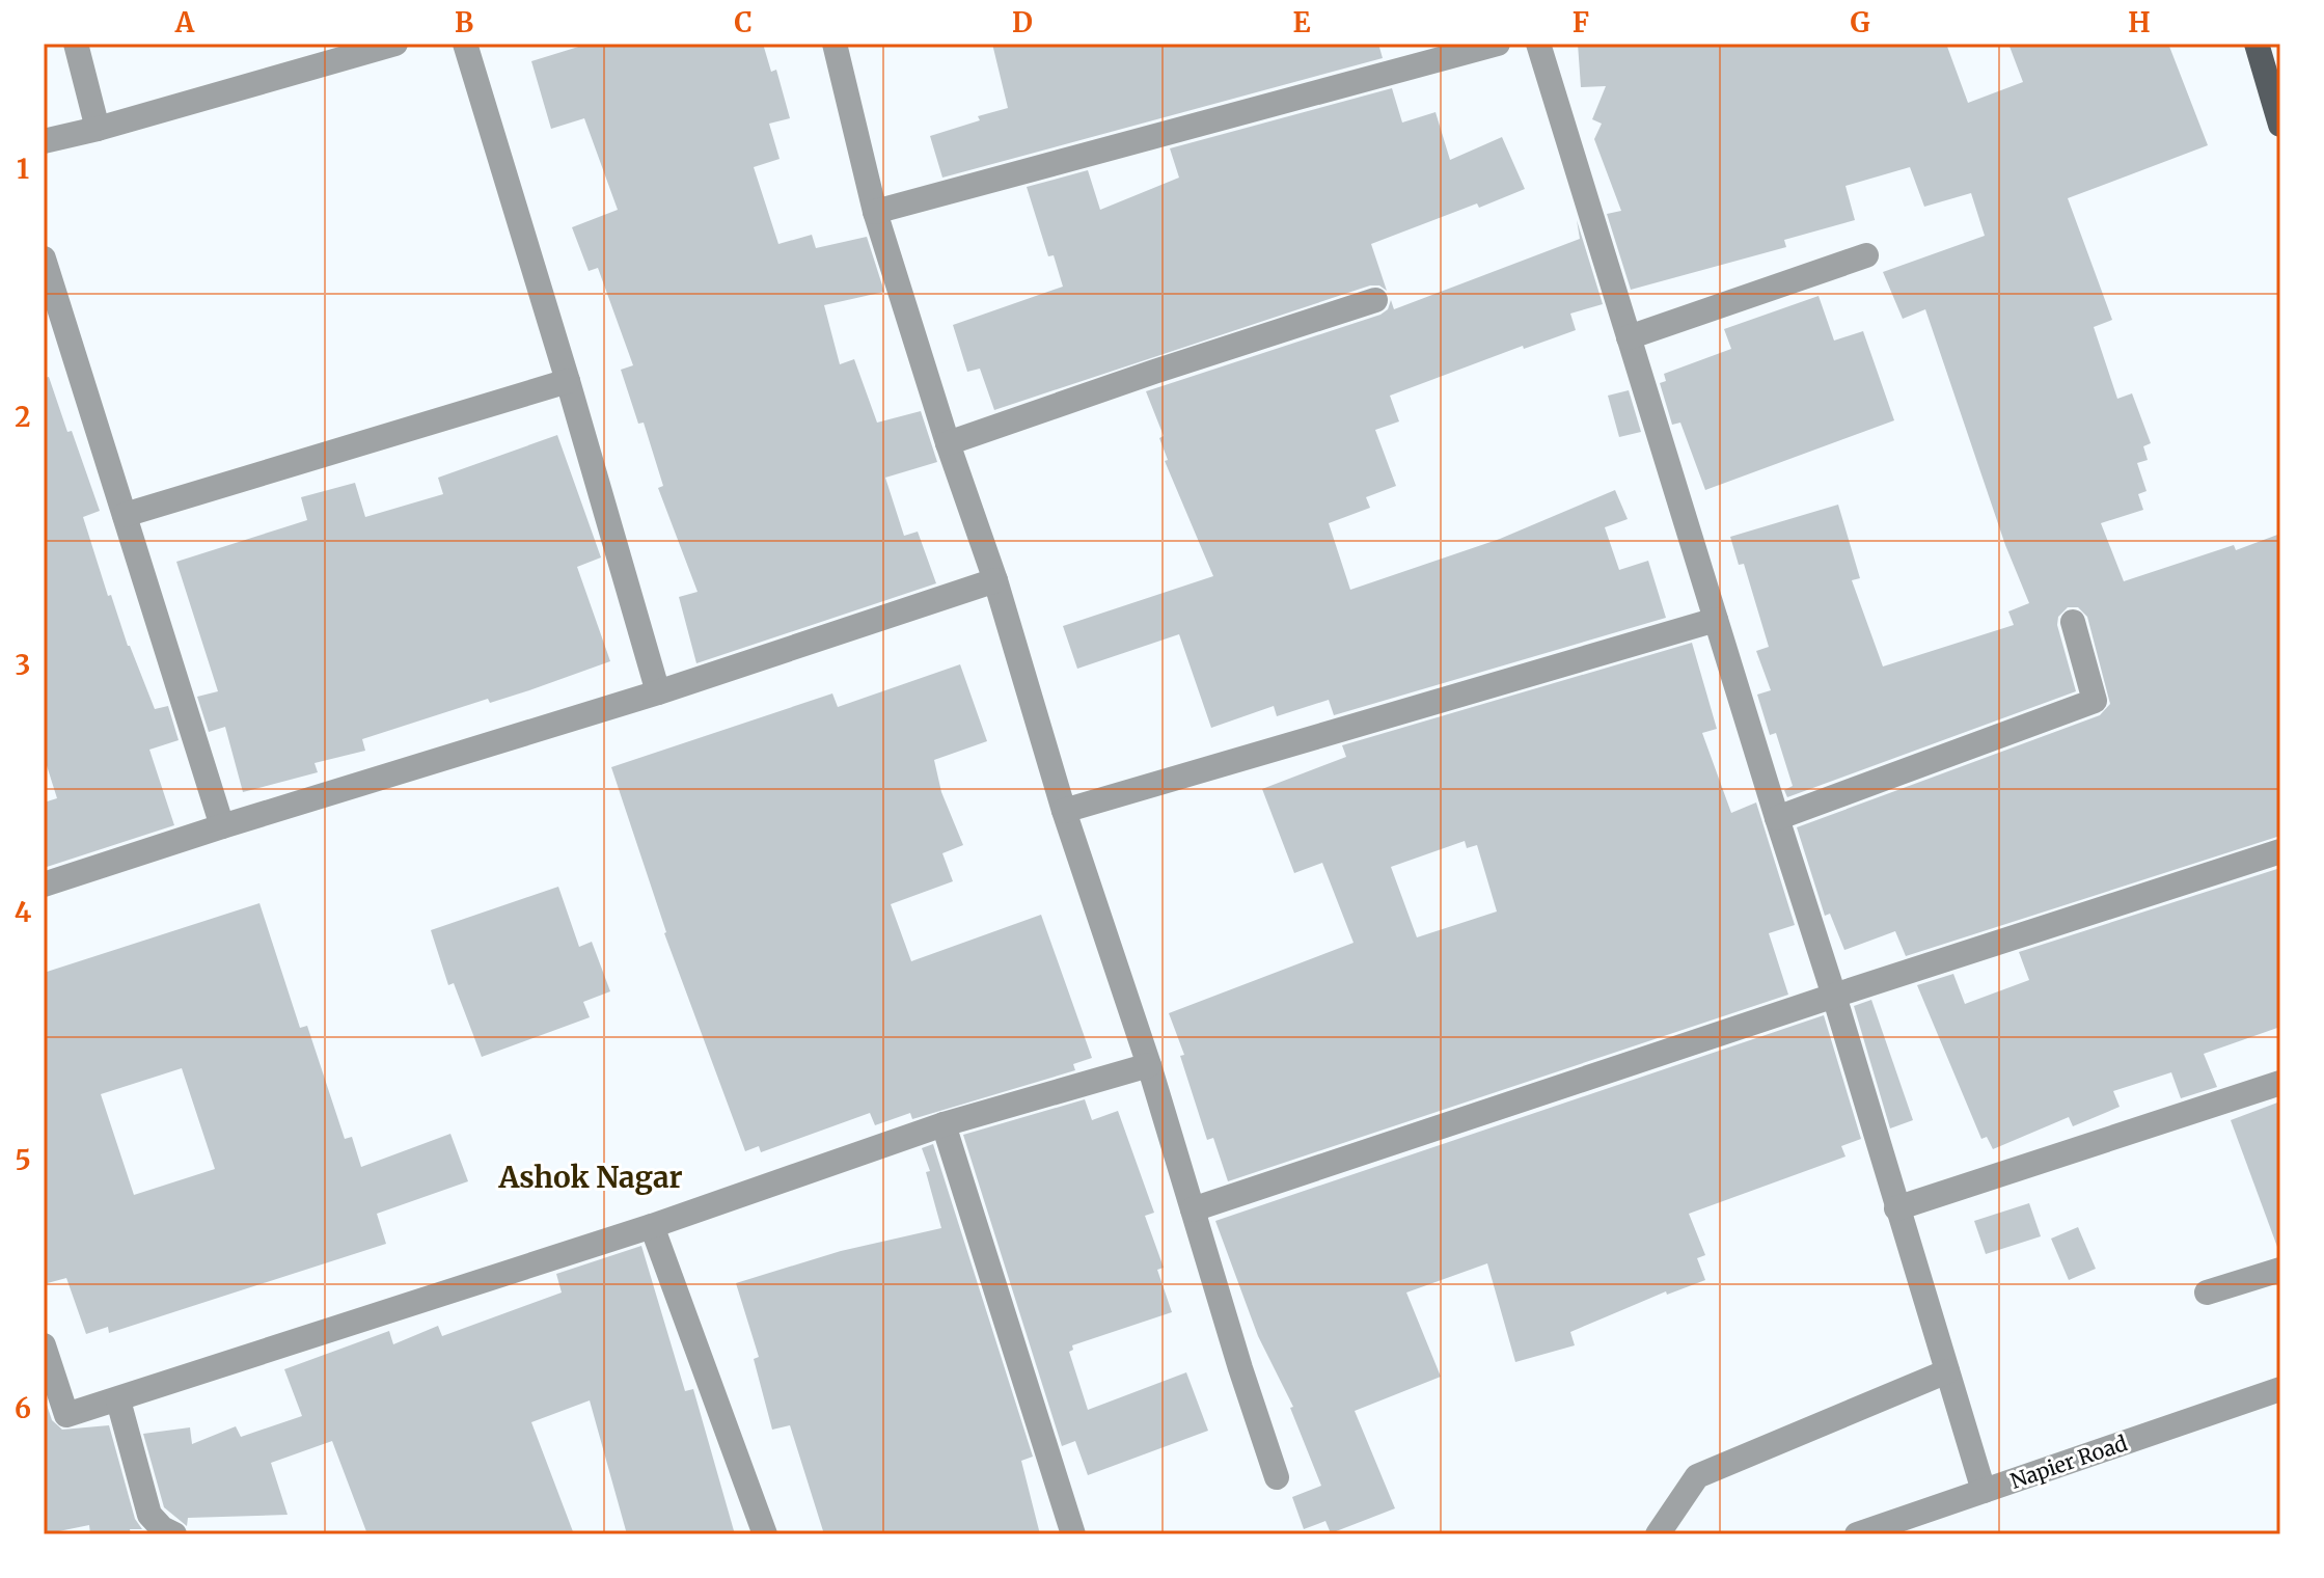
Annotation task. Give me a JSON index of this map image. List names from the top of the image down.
{
  "streets": {
    "street": ["Napier Road"]
  },
  "districts": ["Ashok Nagar"],
  "grid": {
    "columns": [
      "A",
      "B",
      "C",
      "D",
      "E",
      "F",
      "G",
      "H"
    ],
    "rows": [
      "1",
      "2",
      "3",
      "4",
      "5",
      "6"
    ]
  }
}
